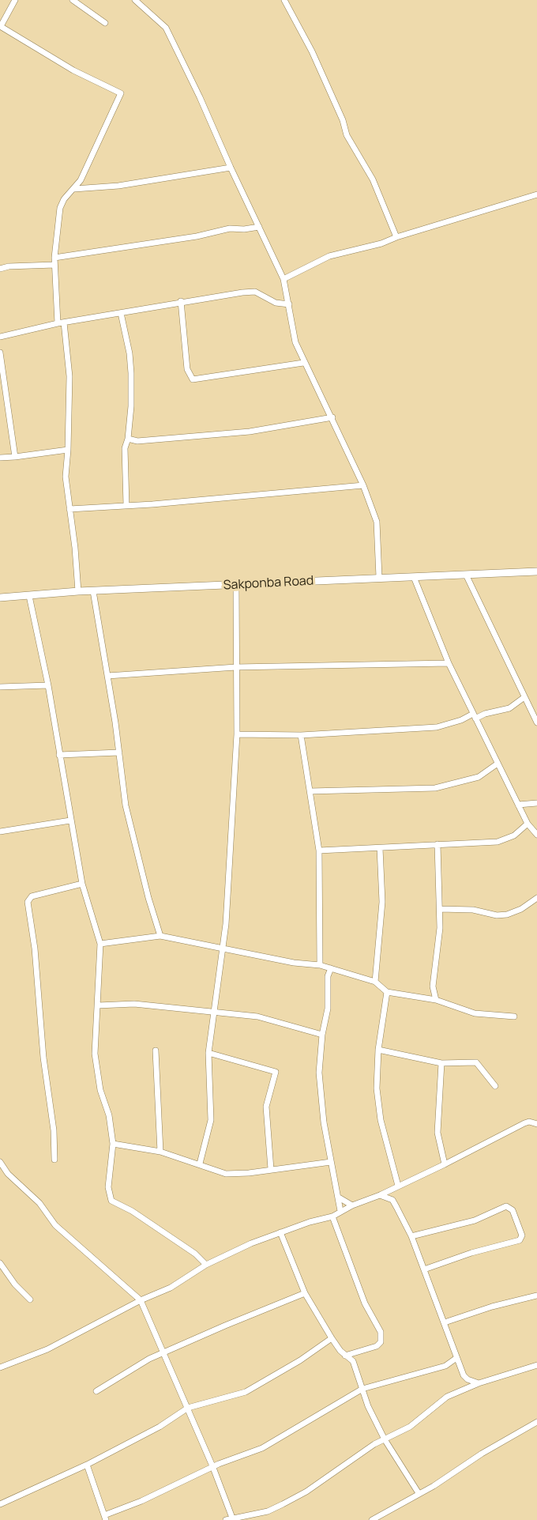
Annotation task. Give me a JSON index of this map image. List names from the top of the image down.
{
  "streets": {
    "main road": ["Sakponba Road"]
  }
}
